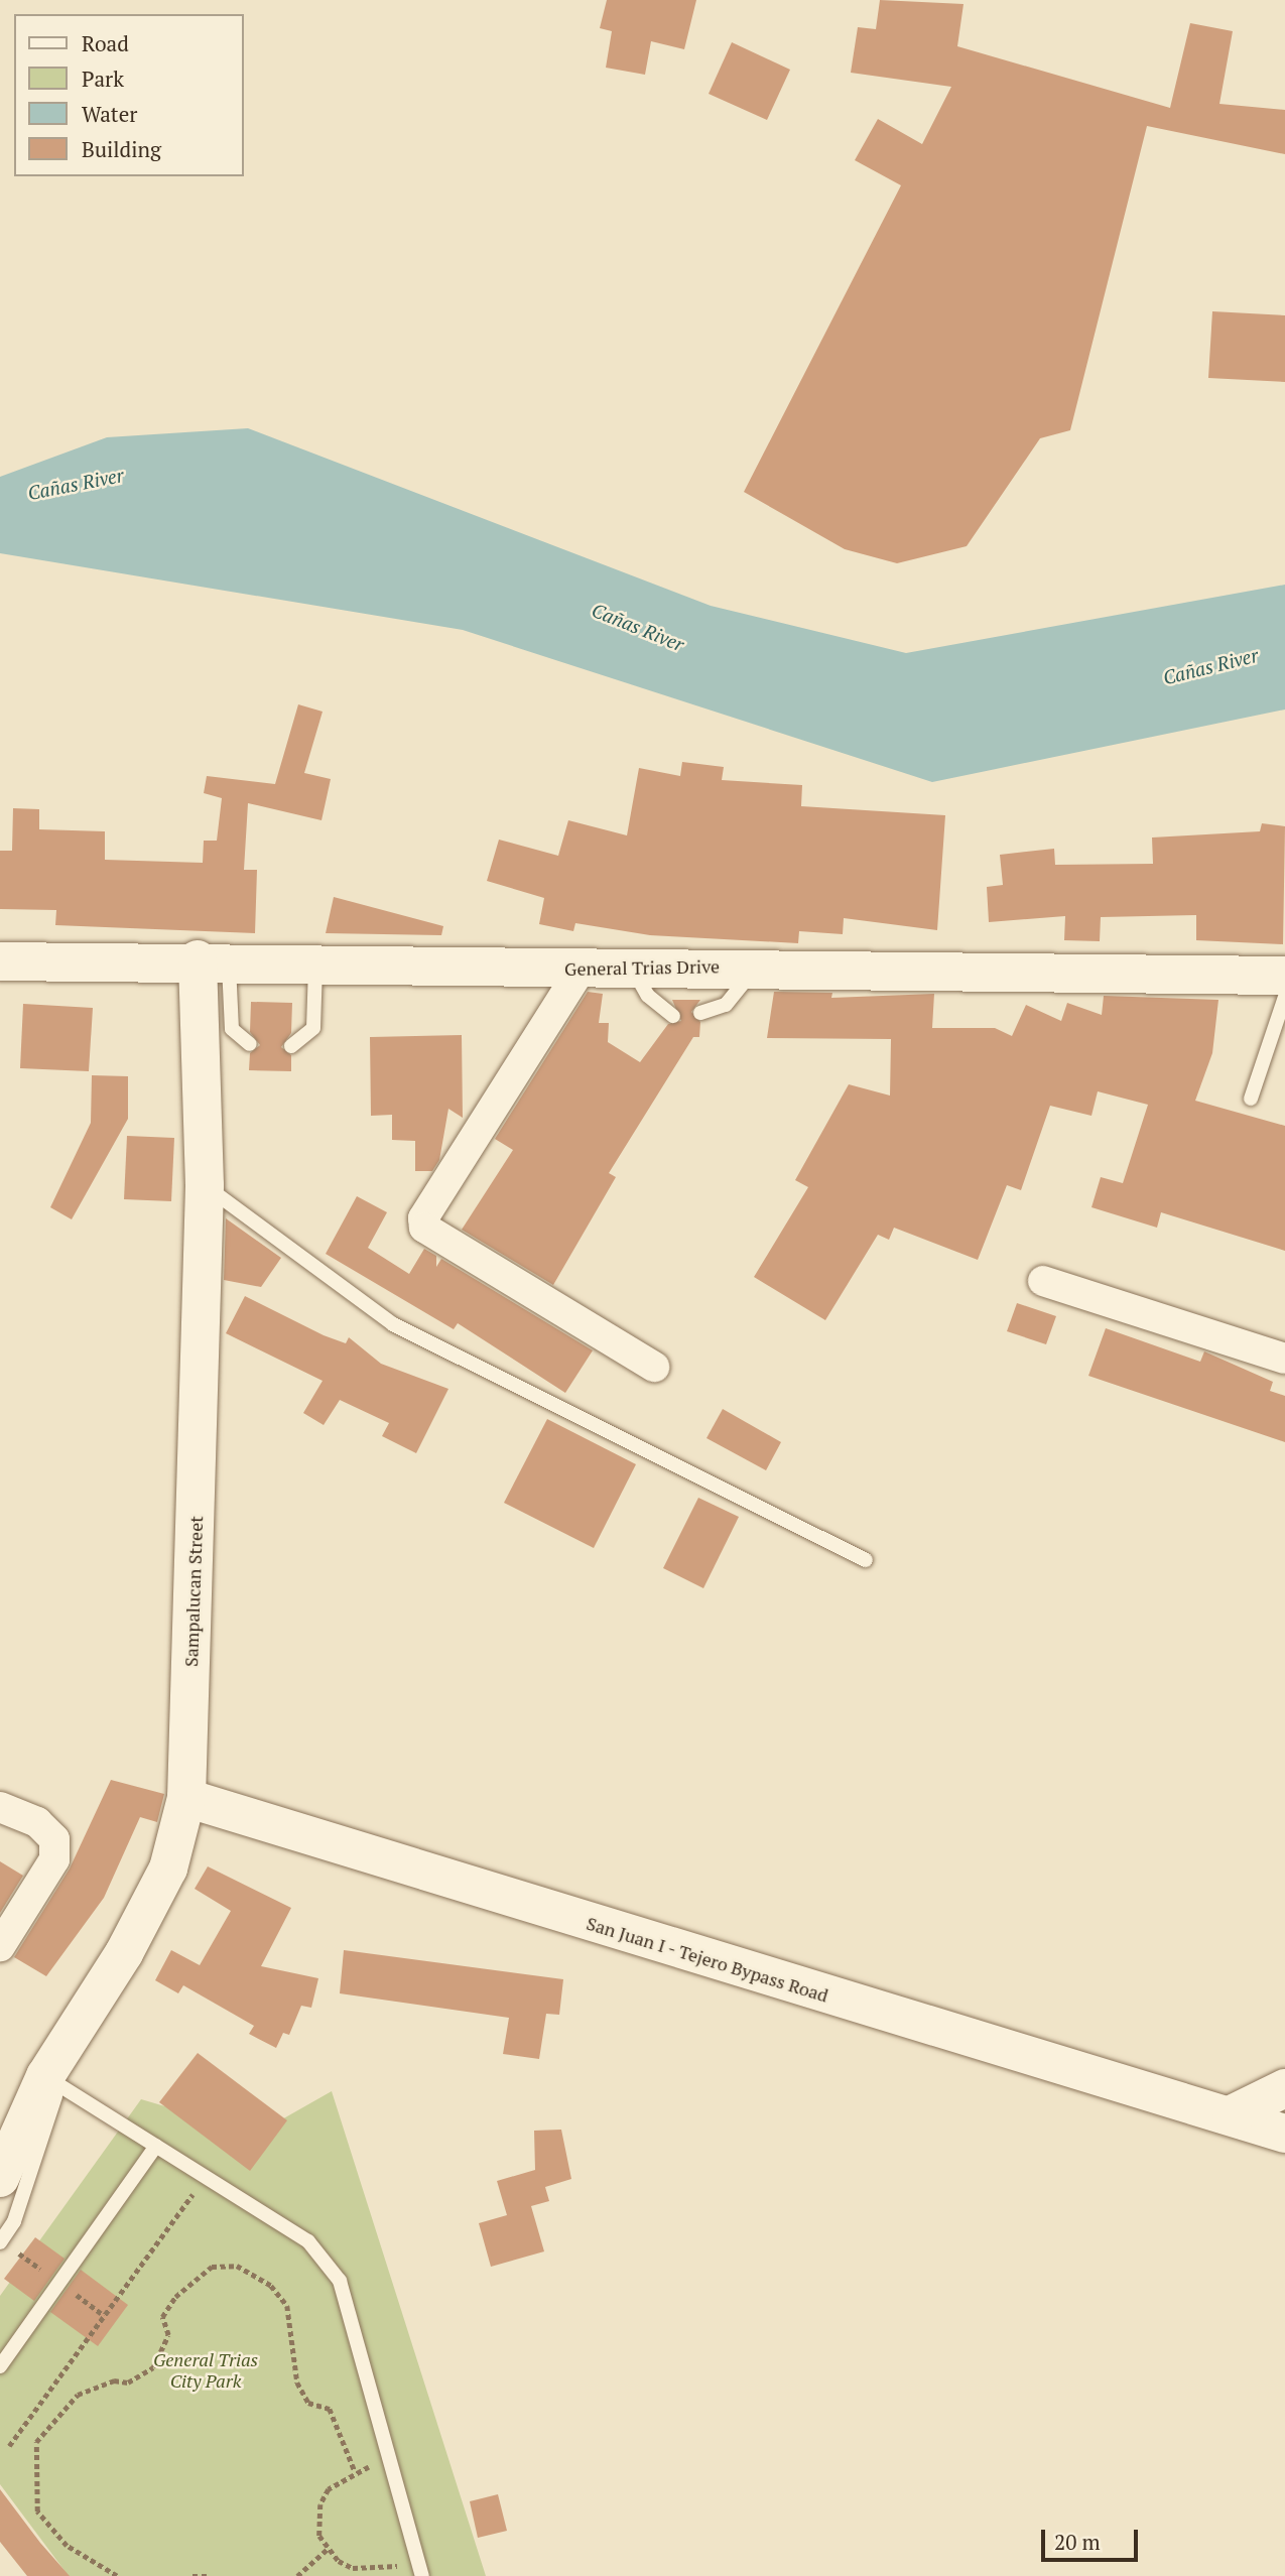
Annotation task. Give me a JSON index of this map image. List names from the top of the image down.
{
  "streets": {
    "street": ["General Trias Drive", "Sampalucan Street", "San Juan I - Tejero Bypass Road"]
  },
  "crossings": [
    ["General Trias Drive", "Sampalucan Street"],
    ["Sampalucan Street", "San Juan I - Tejero Bypass Road"]
  ],
  "water": ["Cañas River"],
  "parks": ["General Trias City Park"],
  "legend": [
    "Road",
    "Park",
    "Water",
    "Building"
  ],
  "scale_bar": "20 m"
}
